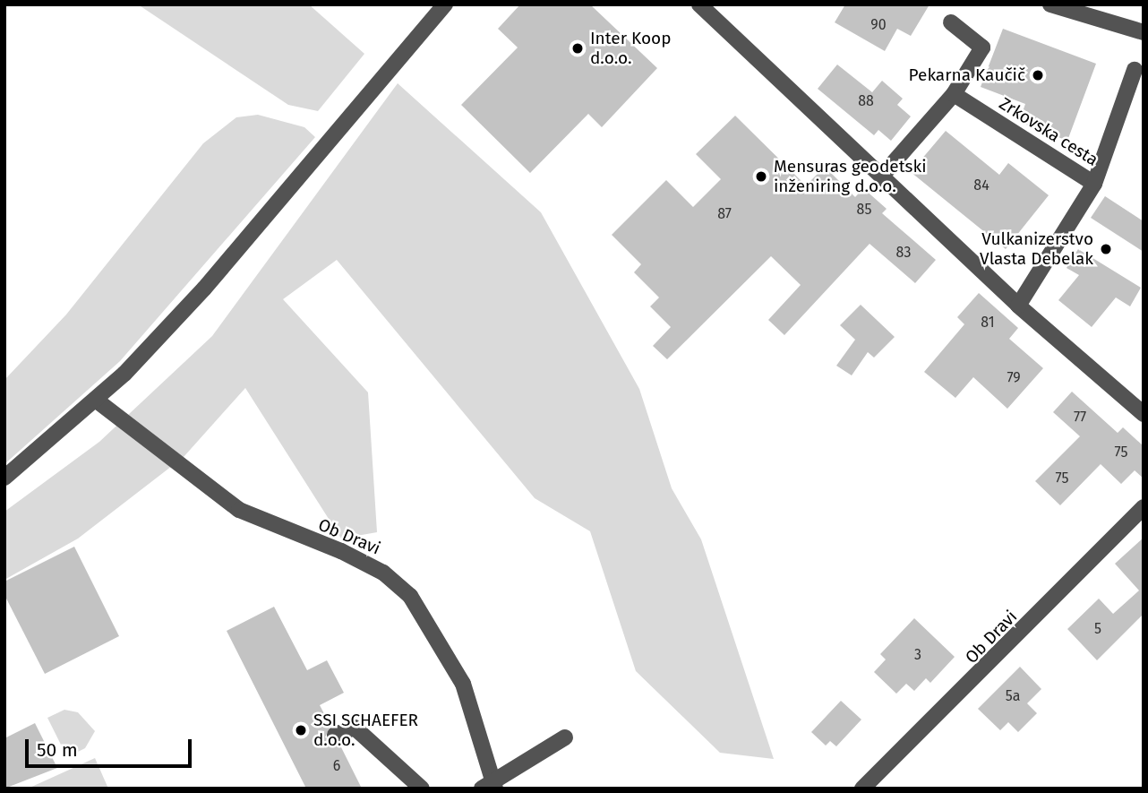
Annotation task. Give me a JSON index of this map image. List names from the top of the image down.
{
  "streets": {
    "street": ["Zrkovska cesta", "Ob Dravi"]
  },
  "places": [
    "Inter Koop d.o.o.",
    "Pekarna Kaučič",
    "Mensuras geodetski inženiring d.o.o.",
    "Vulkanizerstvo Vlasta Debelak",
    "SSI SCHAEFER d.o.o."
  ],
  "house_numbers": [
    "90",
    "88",
    "84",
    "85",
    "87",
    "83",
    "81",
    "79",
    "77",
    "75",
    "75",
    "5",
    "3",
    "5a",
    "6"
  ],
  "scale_bar": "50 m"
}
